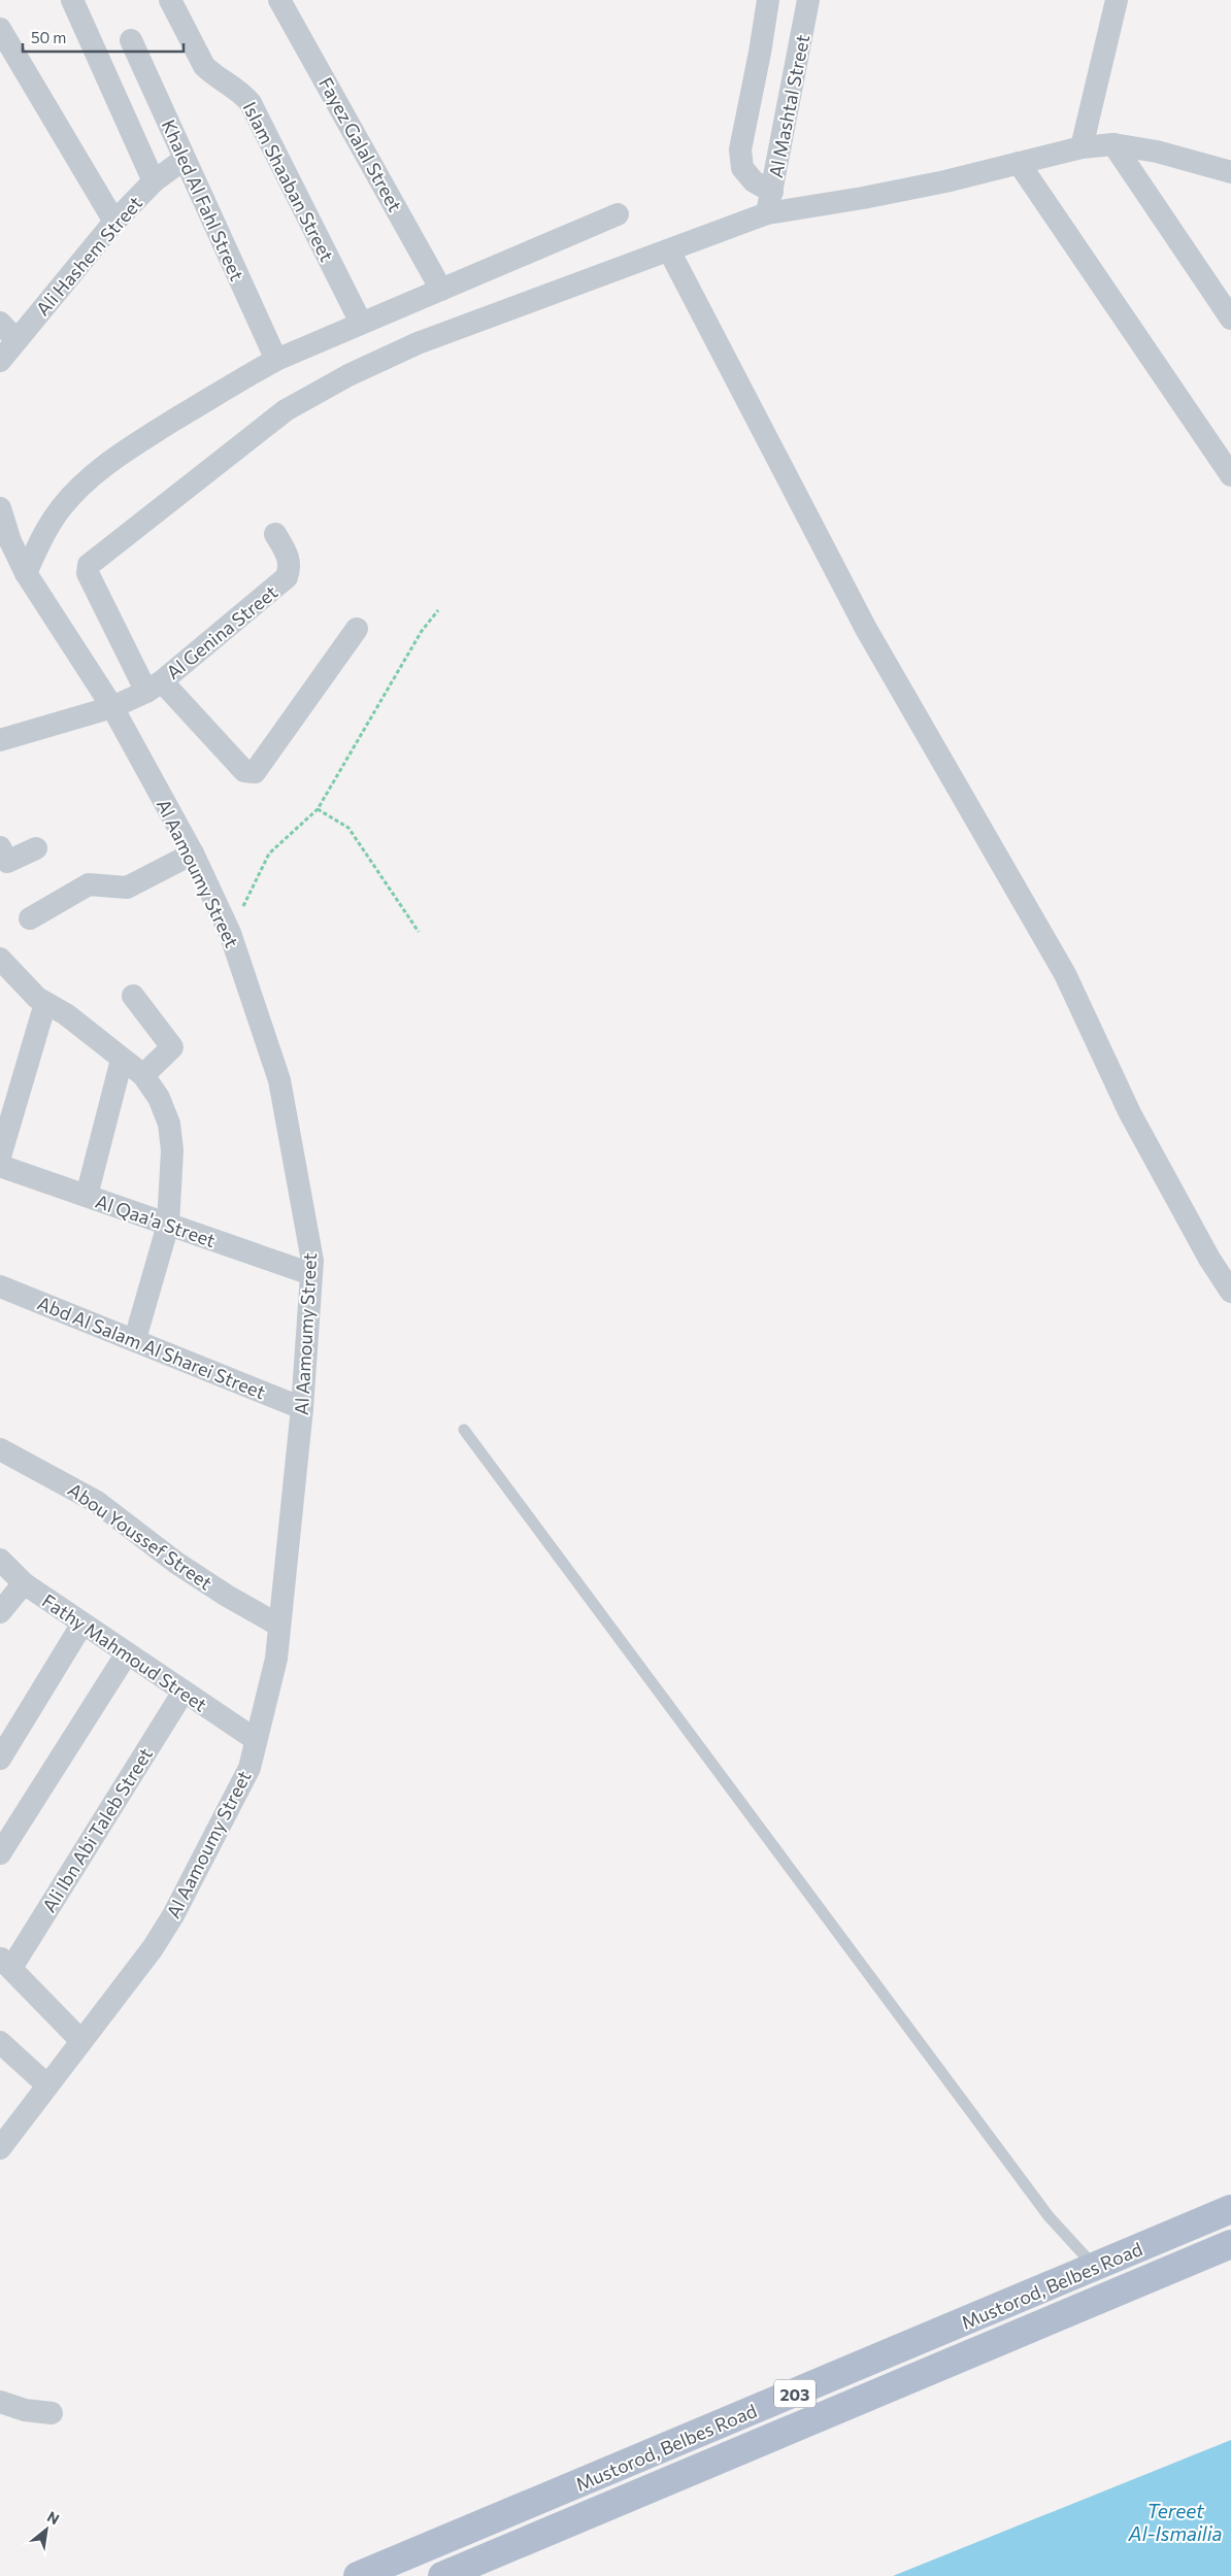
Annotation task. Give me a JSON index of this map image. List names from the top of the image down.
{
  "streets": {
    "main road": ["Mustorod, Belbes Road", "203"],
    "street": [
      "Al Mashtal Street",
      "Fayez Galal Street",
      "Islam Shaaban Street",
      "Khaled Al Fahl Street",
      "Ali Hashem Street",
      "Al Genina Street",
      "Al Aamoumy Street",
      "Al Qaa'a Street",
      "Abd Al Salam Al Sharei Street",
      "Abou Youssef Street",
      "Fathy Mahmoud Street",
      "Ali Ibn Abi Taleb Street"
    ]
  },
  "crossings": [
    ["Khaled Al Fahl Street", "Ali Hashem Street"],
    ["Al Genina Street", "Al Aamoumy Street"],
    ["Al Aamoumy Street", "Al Qaa'a Street"],
    ["Al Aamoumy Street", "Abd Al Salam Al Sharei Street"],
    ["Al Aamoumy Street", "Abou Youssef Street"],
    ["Al Aamoumy Street", "Fathy Mahmoud Street"],
    ["Fathy Mahmoud Street", "Ali Ibn Abi Taleb Street"]
  ],
  "water": ["Tereet Al-Ismailia"],
  "scale_bar": "50 m",
  "north": "top right"
}
